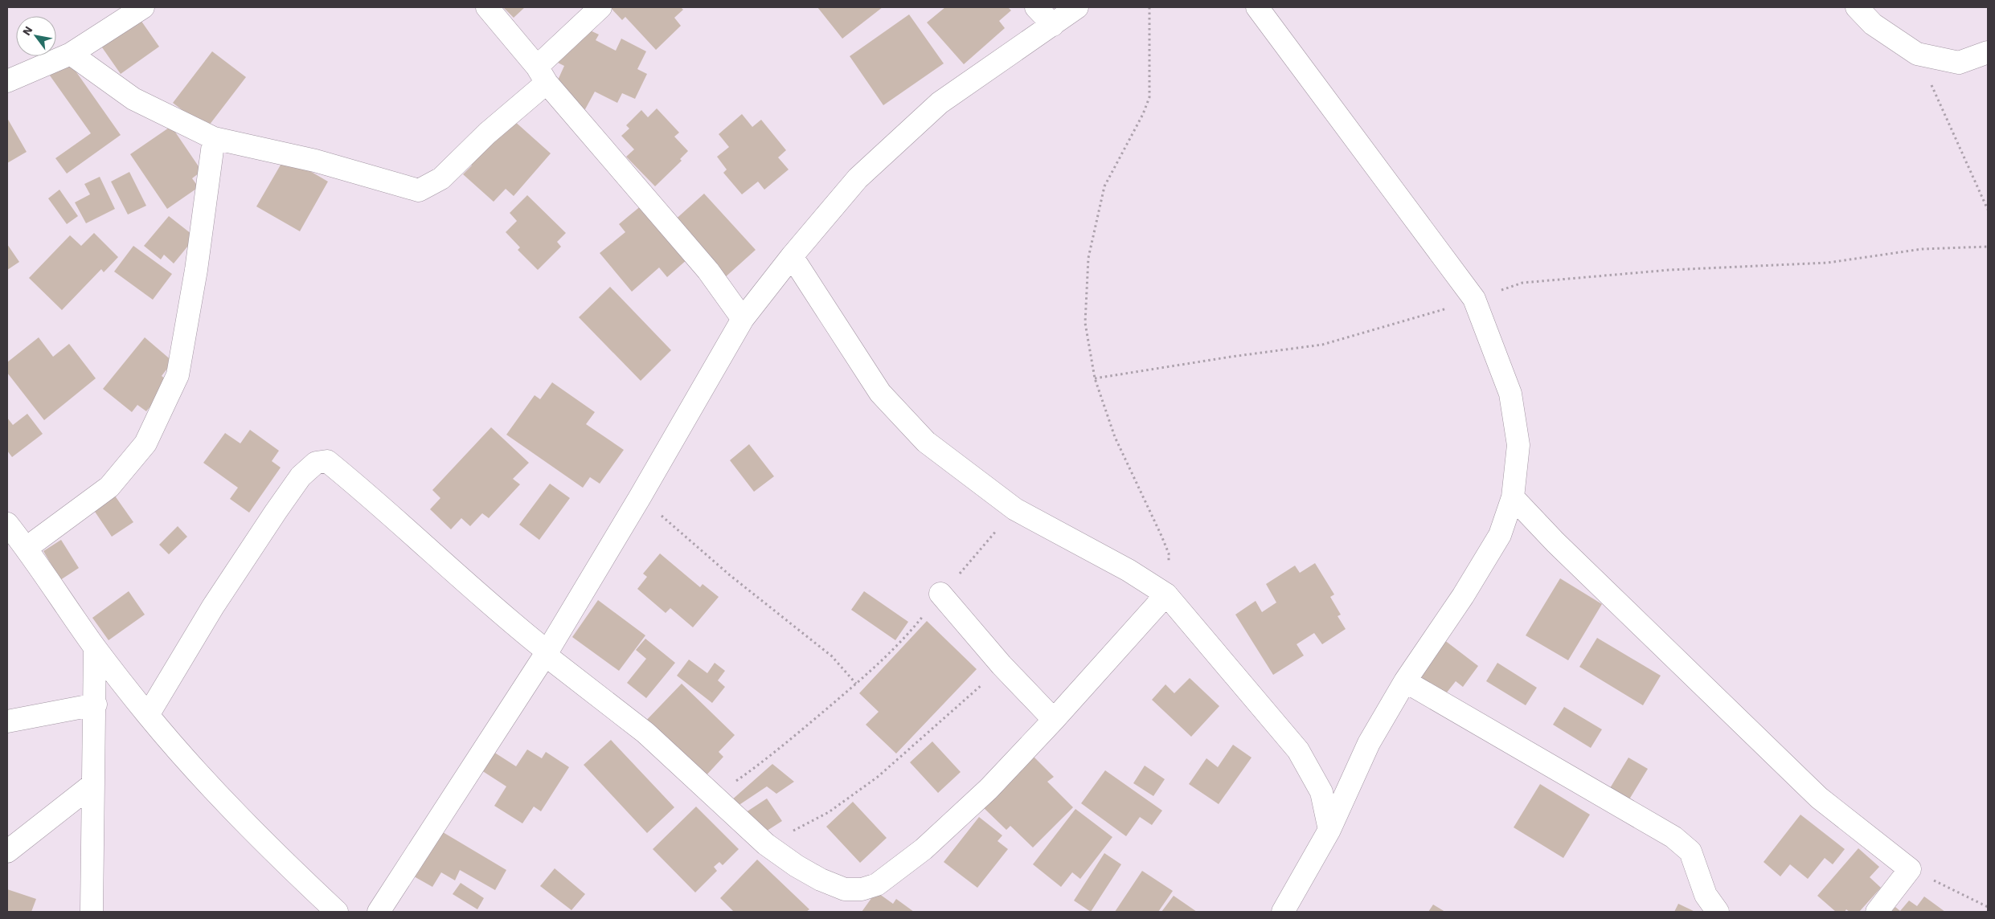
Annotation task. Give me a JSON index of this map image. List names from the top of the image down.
{
  "north": "top left"
}
